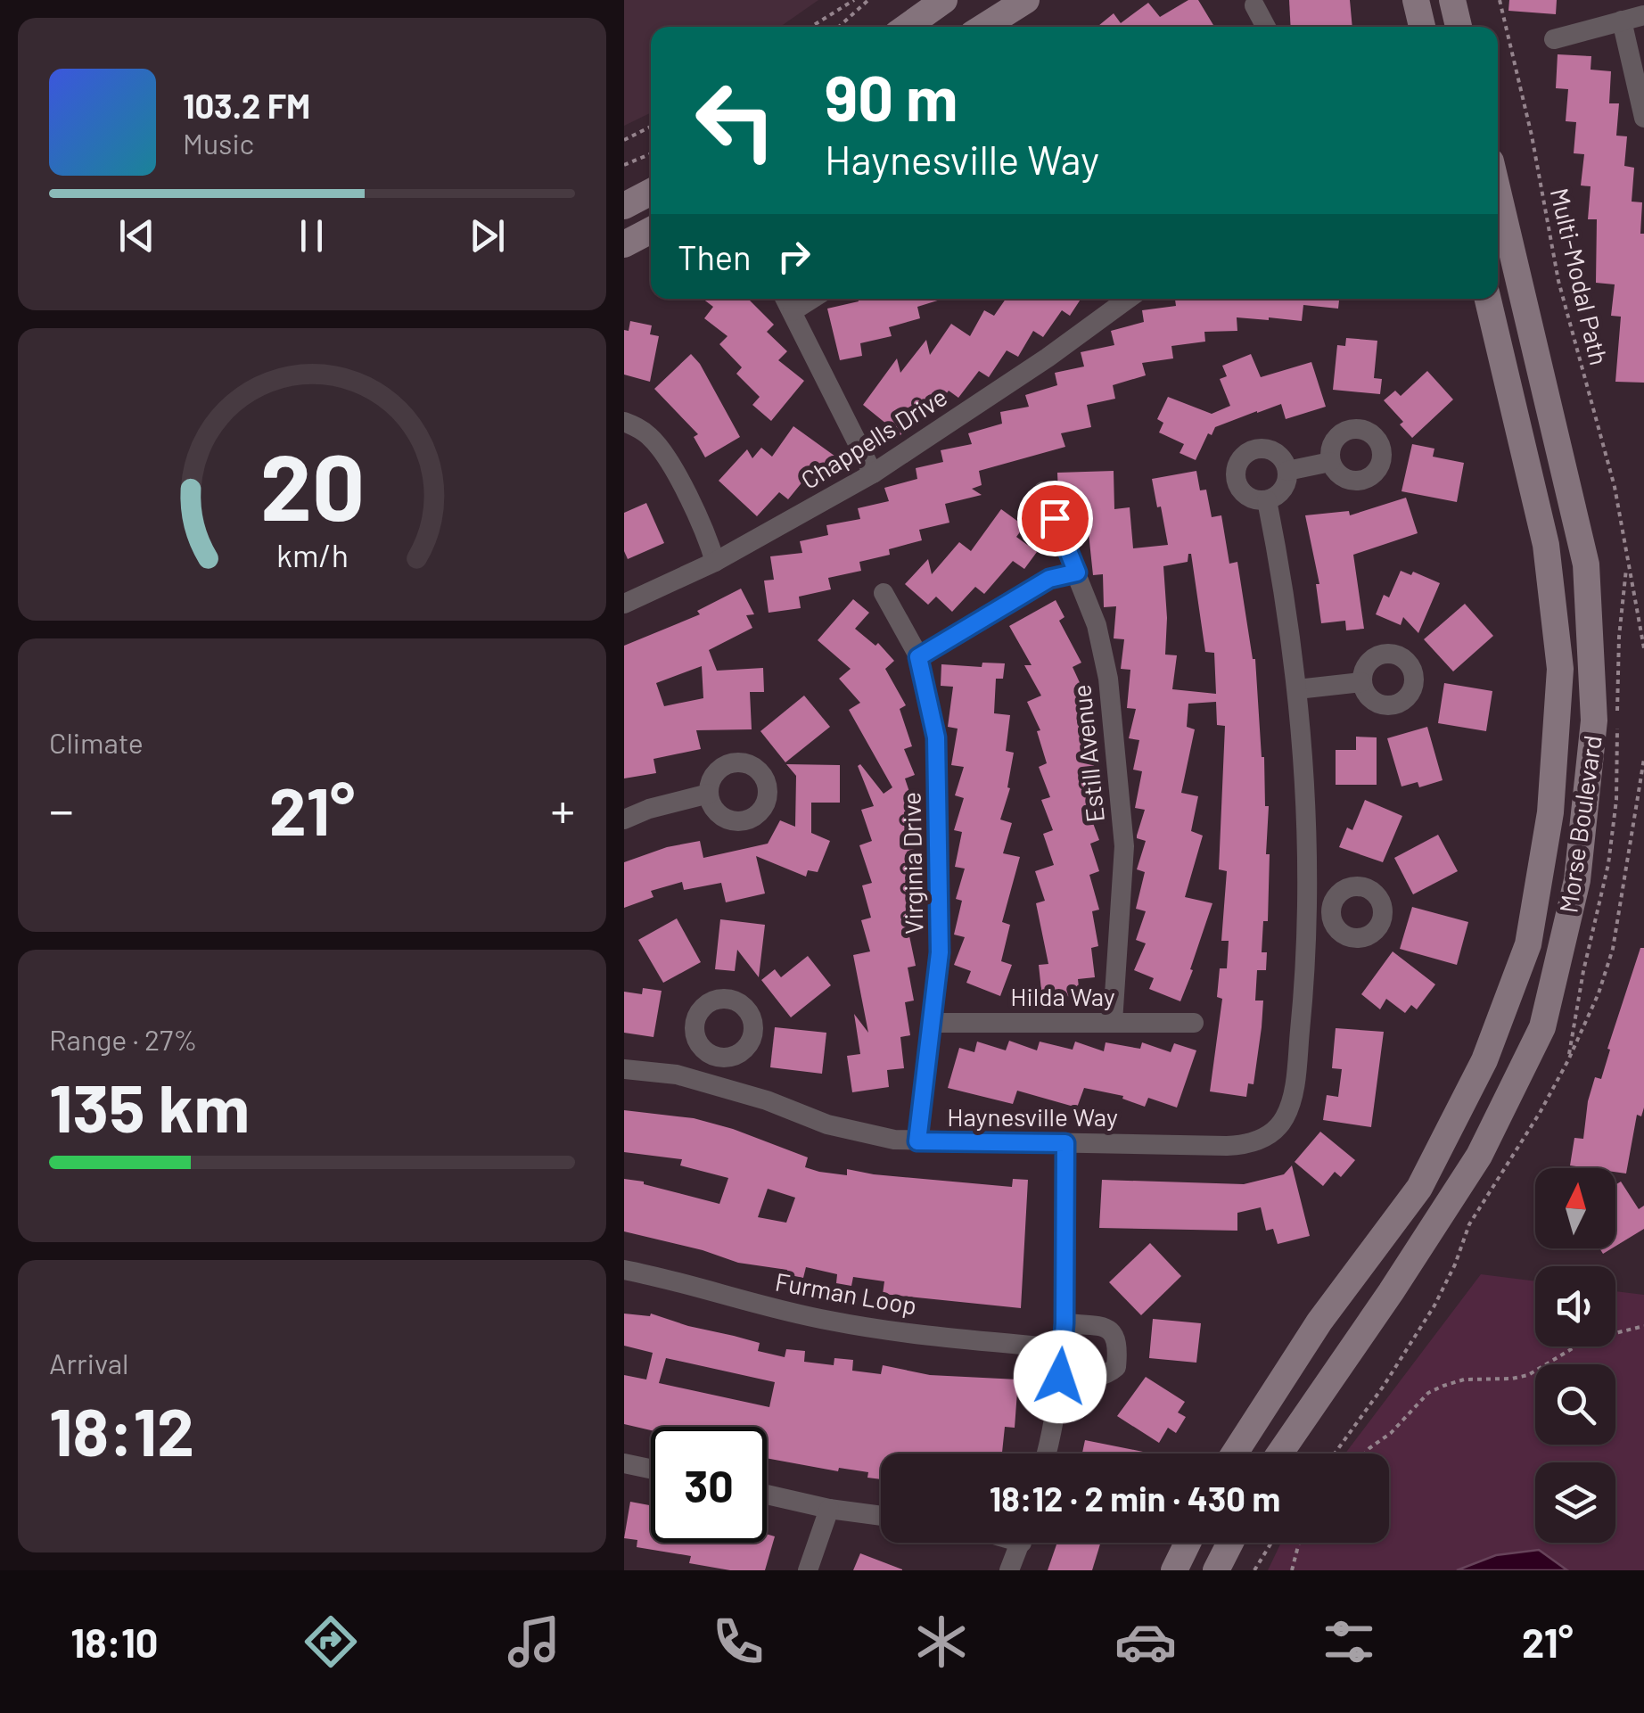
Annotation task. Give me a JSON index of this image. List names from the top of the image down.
{
  "streets": {
    "main road": ["Morse Boulevard"],
    "street": [
      "Chappells Drive",
      "Estill Avenue",
      "Virginia Drive",
      "Hilda Way",
      "Haynesville Way",
      "Furman Loop"
    ],
    "path": ["Multi-Modal Path"]
  },
  "crossings": [
    ["Estill Avenue", "Hilda Way"],
    ["Virginia Drive", "Hilda Way"],
    ["Virginia Drive", "Haynesville Way"]
  ],
  "north": "top",
  "page": {
    "turn": ["90 m", "Haynesville Way"],
    "song": ["103.2 FM", "Music"],
    "then": "Then",
    "tile": [
      "Climate",
      ["Range · 27%", "135 km"],
      ["Arrival", "18:12"]
    ],
    "heat": ["−", "21°", "+"],
    "limit": "30",
    "trip": "18:12 · 2 min · 430 m",
    "tabs": ["18:10", "21°"],
    "gauge": ["20", "km/h"]
  }
}
